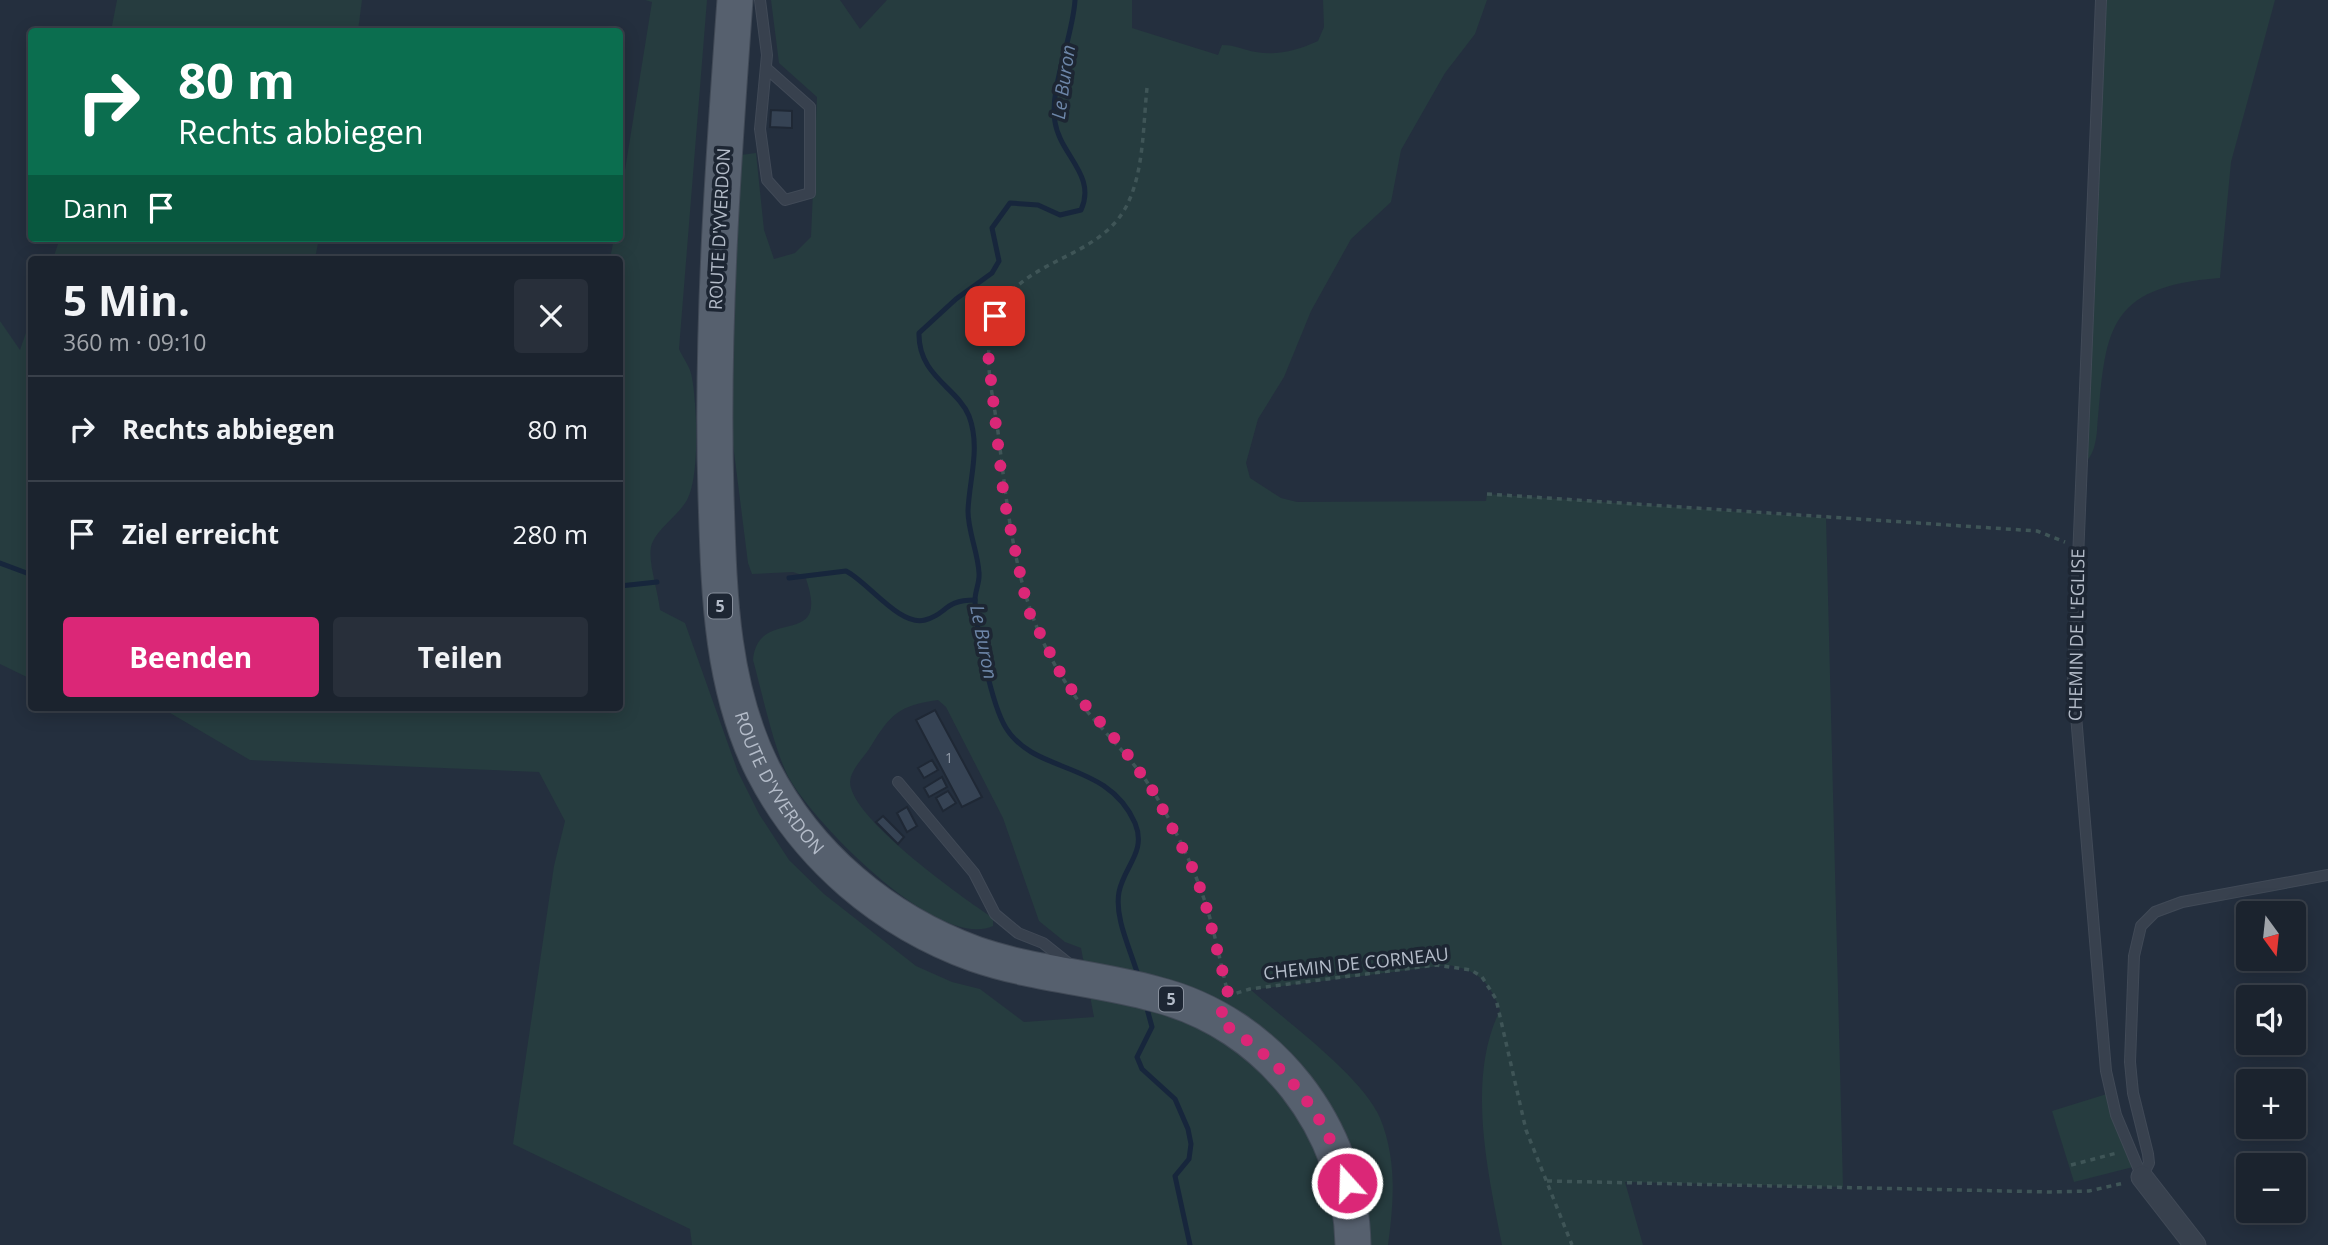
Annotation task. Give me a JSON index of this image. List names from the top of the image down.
{
  "streets": {
    "main road": ["ROUTE D'YVERDON", "5"],
    "street": ["CHEMIN DE L'EGLISE"],
    "path": ["CHEMIN DE CORNEAU"]
  },
  "crossings": [
    ["ROUTE D'YVERDON", "CHEMIN DE CORNEAU"]
  ],
  "water": ["Le Buron"],
  "house_numbers": ["1"],
  "north": "bottom",
  "page": {
    "turn": ["80 m", "Rechts abbiegen"],
    "then": "Dann",
    "heading": ["5 Min.", "360 m · 09:10"],
    "list": [
      {
        "name": "Rechts abbiegen",
        "value": "80 m"
      },
      {
        "name": "Ziel erreicht",
        "value": "280 m"
      }
    ],
    "buttons": ["Beenden", "Teilen"],
    "map_buttons": ["+", "−"]
  }
}
